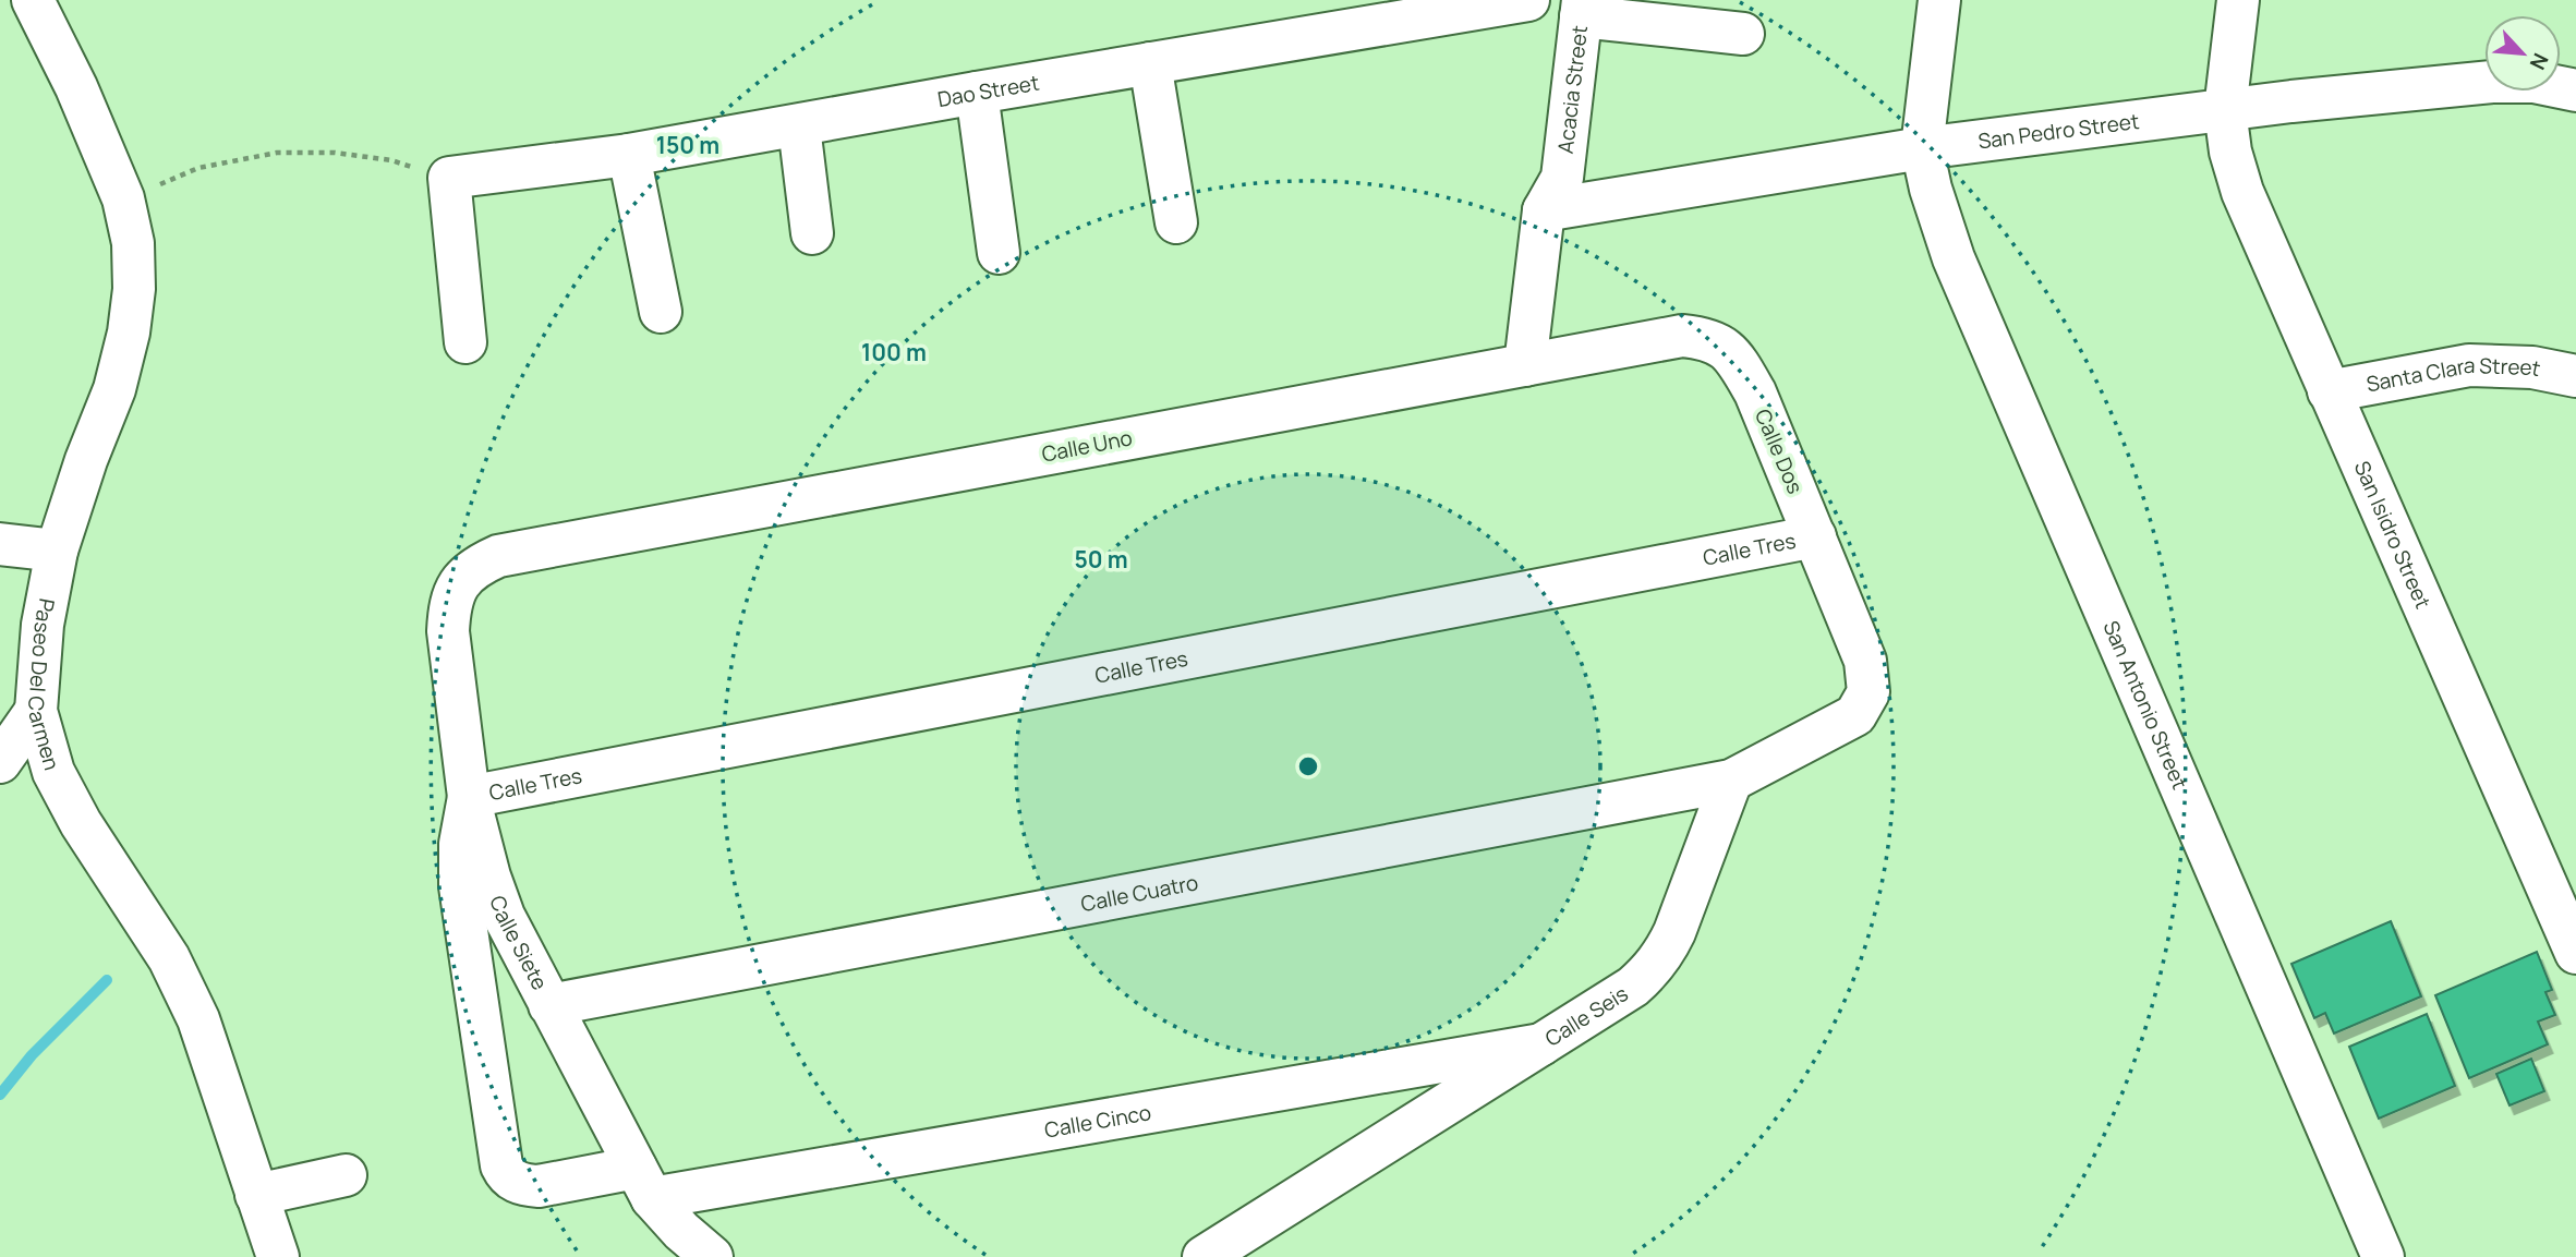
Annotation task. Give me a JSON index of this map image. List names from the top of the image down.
{
  "streets": {
    "street": [
      "Acacia Street",
      "Dao Street",
      "San Pedro Street",
      "Santa Clara Street",
      "Calle Uno",
      "Calle Dos",
      "San Isidro Street",
      "Calle Tres",
      "Paseo Del Carmen",
      "San Antonio Street",
      "Calle Cuatro",
      "Calle Siete",
      "Calle Seis",
      "Calle Cinco"
    ]
  },
  "crossings": [
    ["Acacia Street", "San Pedro Street"],
    ["Acacia Street", "Calle Uno"],
    ["San Pedro Street", "San Isidro Street"],
    ["San Pedro Street", "San Antonio Street"],
    ["Santa Clara Street", "San Isidro Street"],
    ["Calle Uno", "Calle Dos"],
    ["Calle Uno", "Calle Siete"],
    ["Calle Dos", "Calle Tres"],
    ["Calle Dos", "Calle Cuatro"],
    ["Calle Dos", "Calle Seis"],
    ["Calle Tres", "Calle Siete"],
    ["Calle Tres", "Calle Cinco"],
    ["Calle Cuatro", "Calle Siete"],
    ["Calle Cuatro", "Calle Seis"],
    ["Calle Siete", "Calle Cinco"],
    ["Calle Seis", "Calle Cinco"]
  ],
  "north": "bottom right",
  "rings": ["150 m", "100 m", "50 m"]
}
